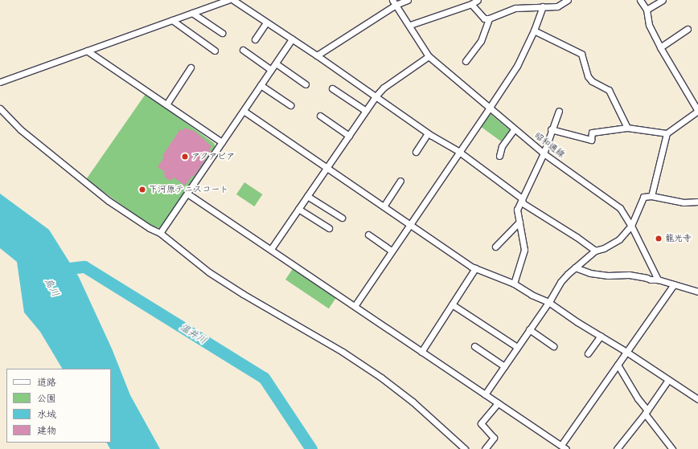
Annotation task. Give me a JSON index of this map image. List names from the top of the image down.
{
  "streets": {
    "street": ["昭和通線"]
  },
  "water": ["烏川", "温井川"],
  "places": ["アクアピア", "下河原テニスコート", "龍光寺"],
  "legend": [
    "道路",
    "公園",
    "水域",
    "建物"
  ]
}
